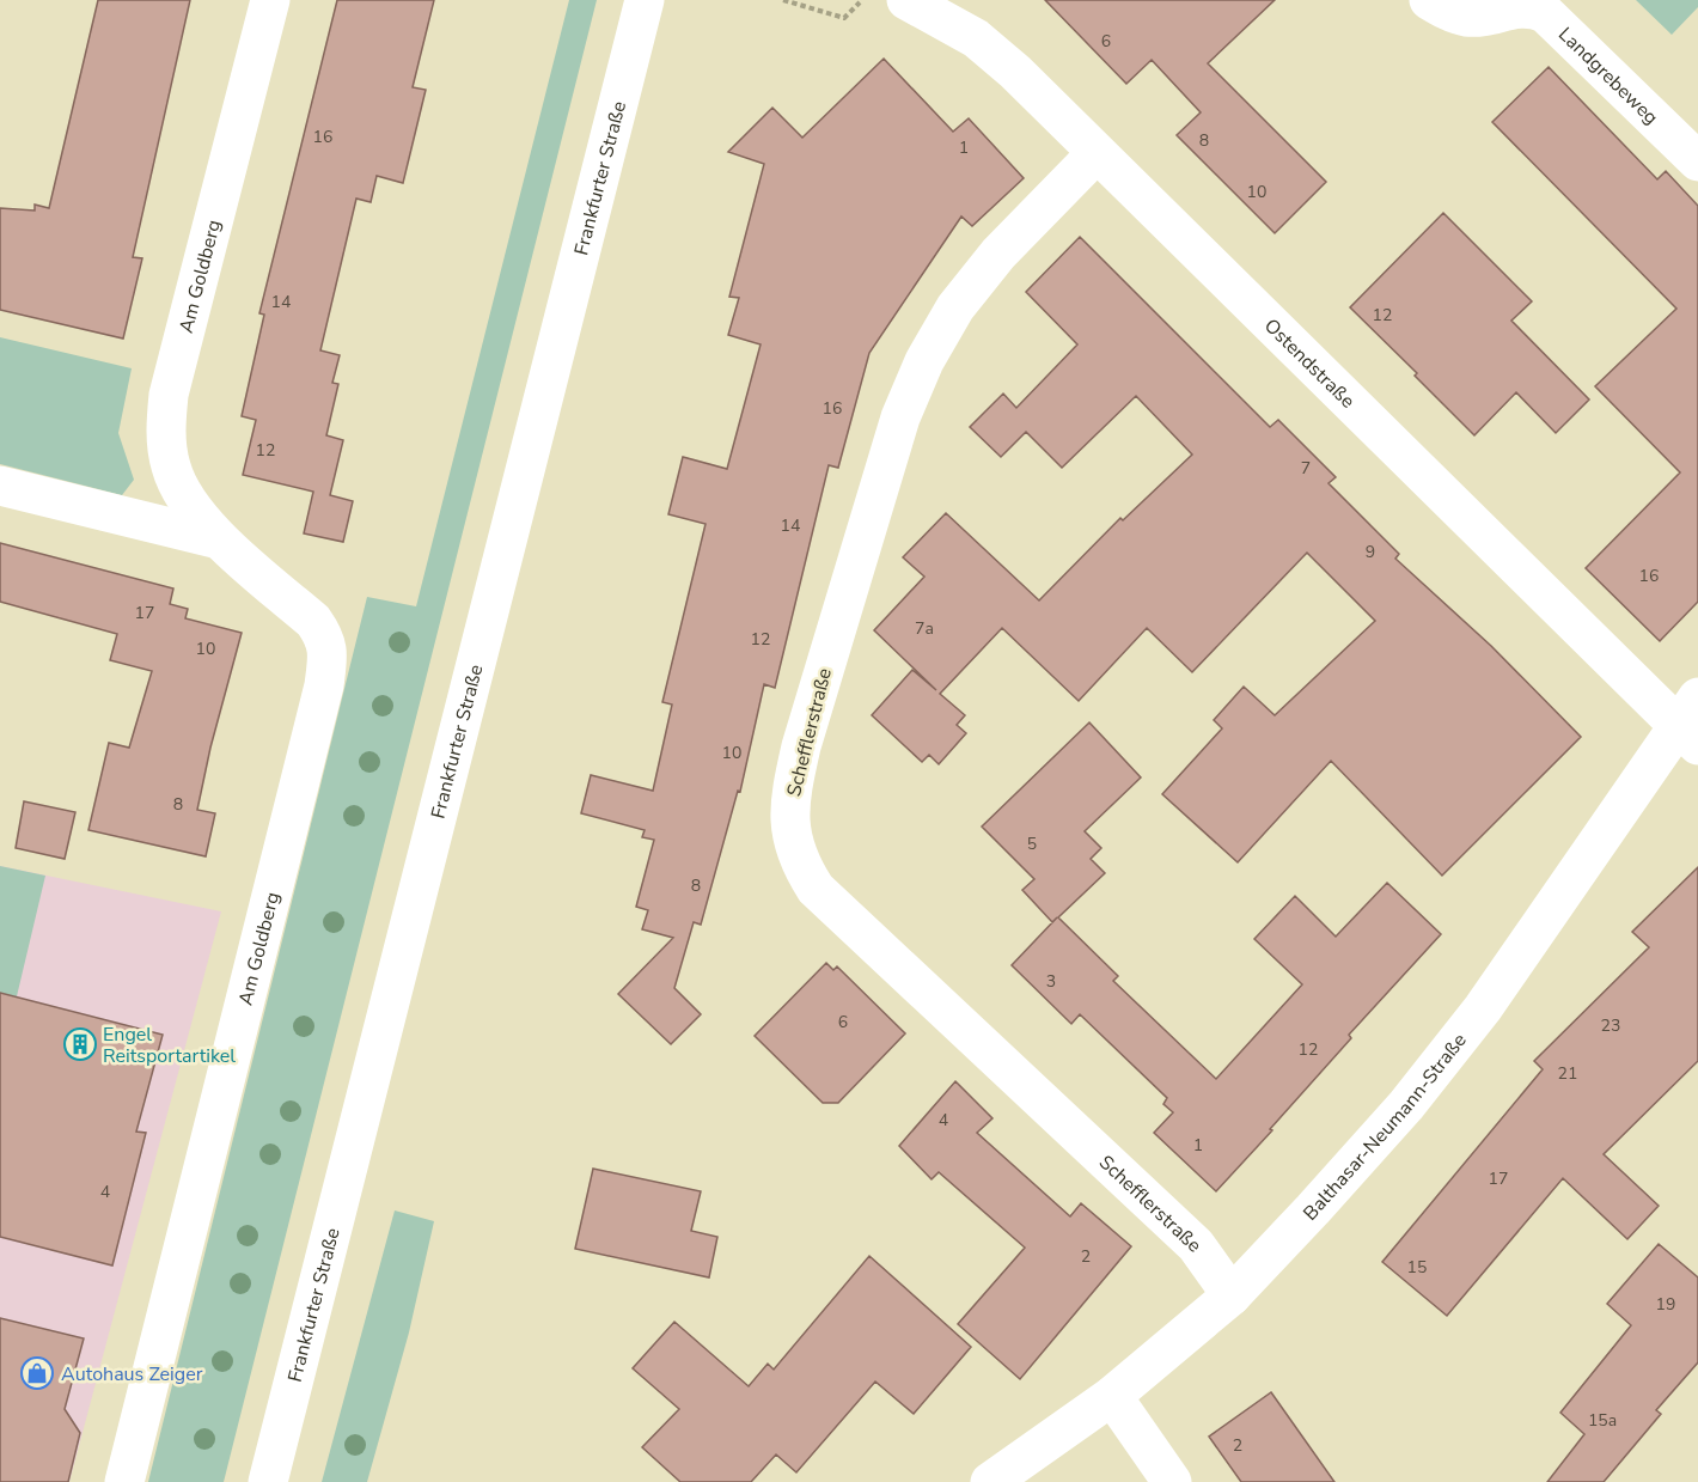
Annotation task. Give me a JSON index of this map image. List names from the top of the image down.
{
  "streets": {
    "street": [
      "Landgrebeweg",
      "Frankfurter Straße",
      "Am Goldberg",
      "Ostendstraße",
      "Schefflerstraße",
      "Balthasar-Neumann-Straße"
    ]
  },
  "crossings": [
    ["Ostendstraße", "Schefflerstraße"],
    ["Ostendstraße", "Balthasar-Neumann-Straße"],
    ["Schefflerstraße", "Balthasar-Neumann-Straße"]
  ],
  "places": {
    "building": ["Engel Reitsportartikel"],
    "shop": ["Autohaus Zeiger"]
  },
  "house_numbers": [
    "6",
    "16",
    "8",
    "1",
    "10",
    "14",
    "12",
    "16",
    "12",
    "7",
    "14",
    "9",
    "16",
    "17",
    "7a",
    "12",
    "10",
    "10",
    "8",
    "5",
    "8",
    "3",
    "6",
    "23",
    "12",
    "21",
    "4",
    "1",
    "17",
    "4",
    "2",
    "15",
    "19",
    "15a",
    "2"
  ]
}
